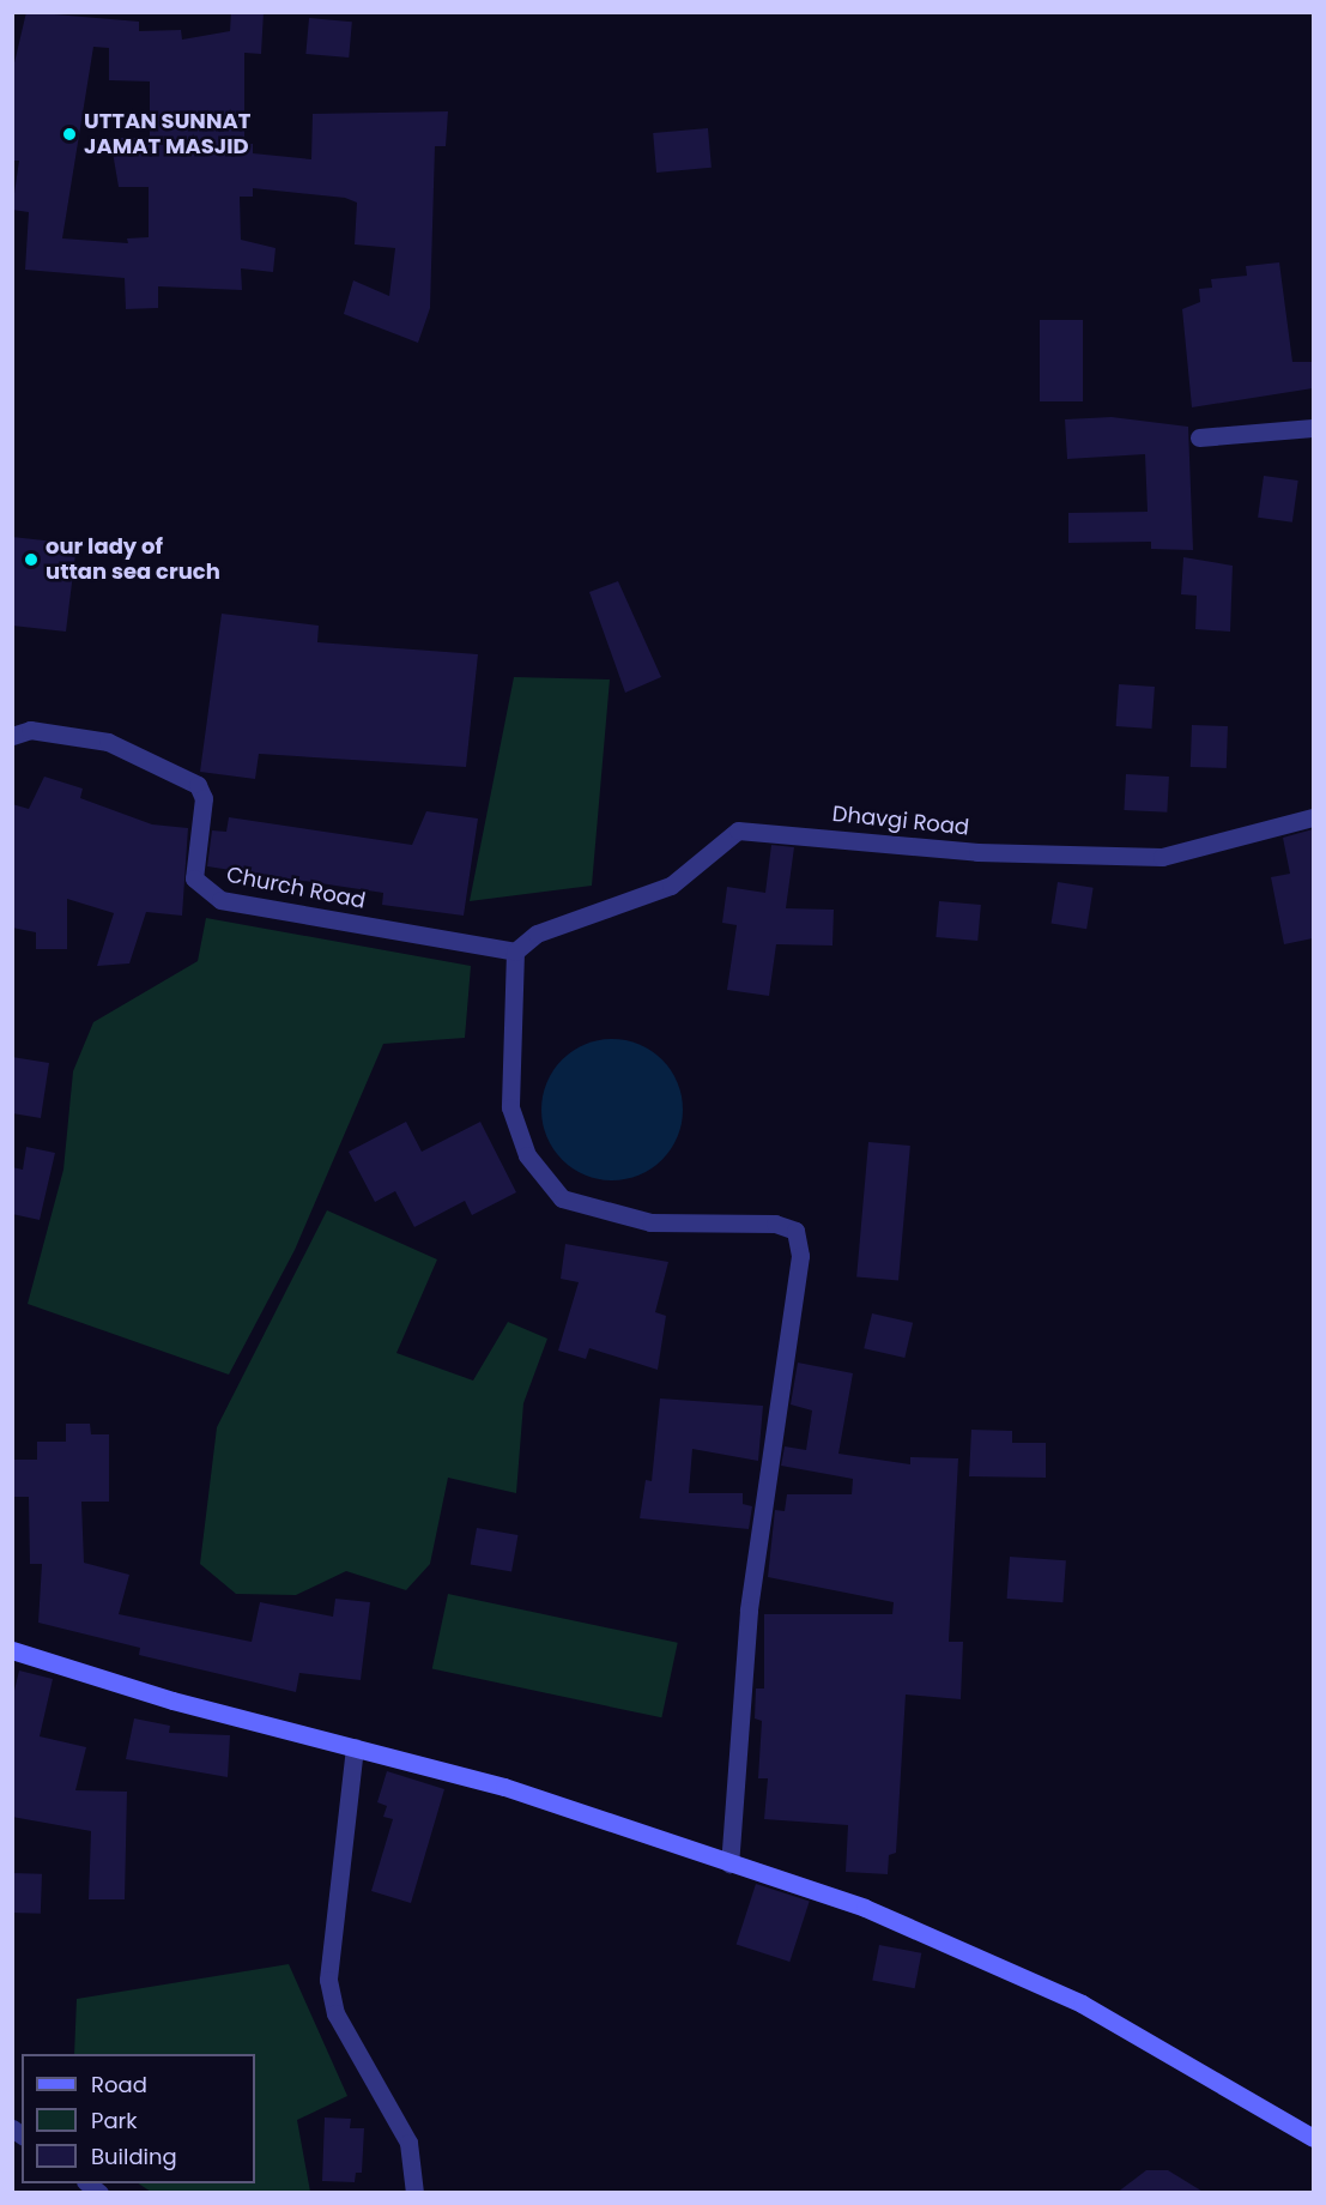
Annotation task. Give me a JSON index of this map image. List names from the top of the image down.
{
  "streets": {
    "street": ["Dhavgi Road", "Church Road"]
  },
  "crossings": [
    ["Dhavgi Road", "Church Road"]
  ],
  "places": ["UTTAN SUNNAT JAMAT MASJID", "our lady of uttan sea cruch"],
  "legend": ["Road", "Park", "Building"]
}
